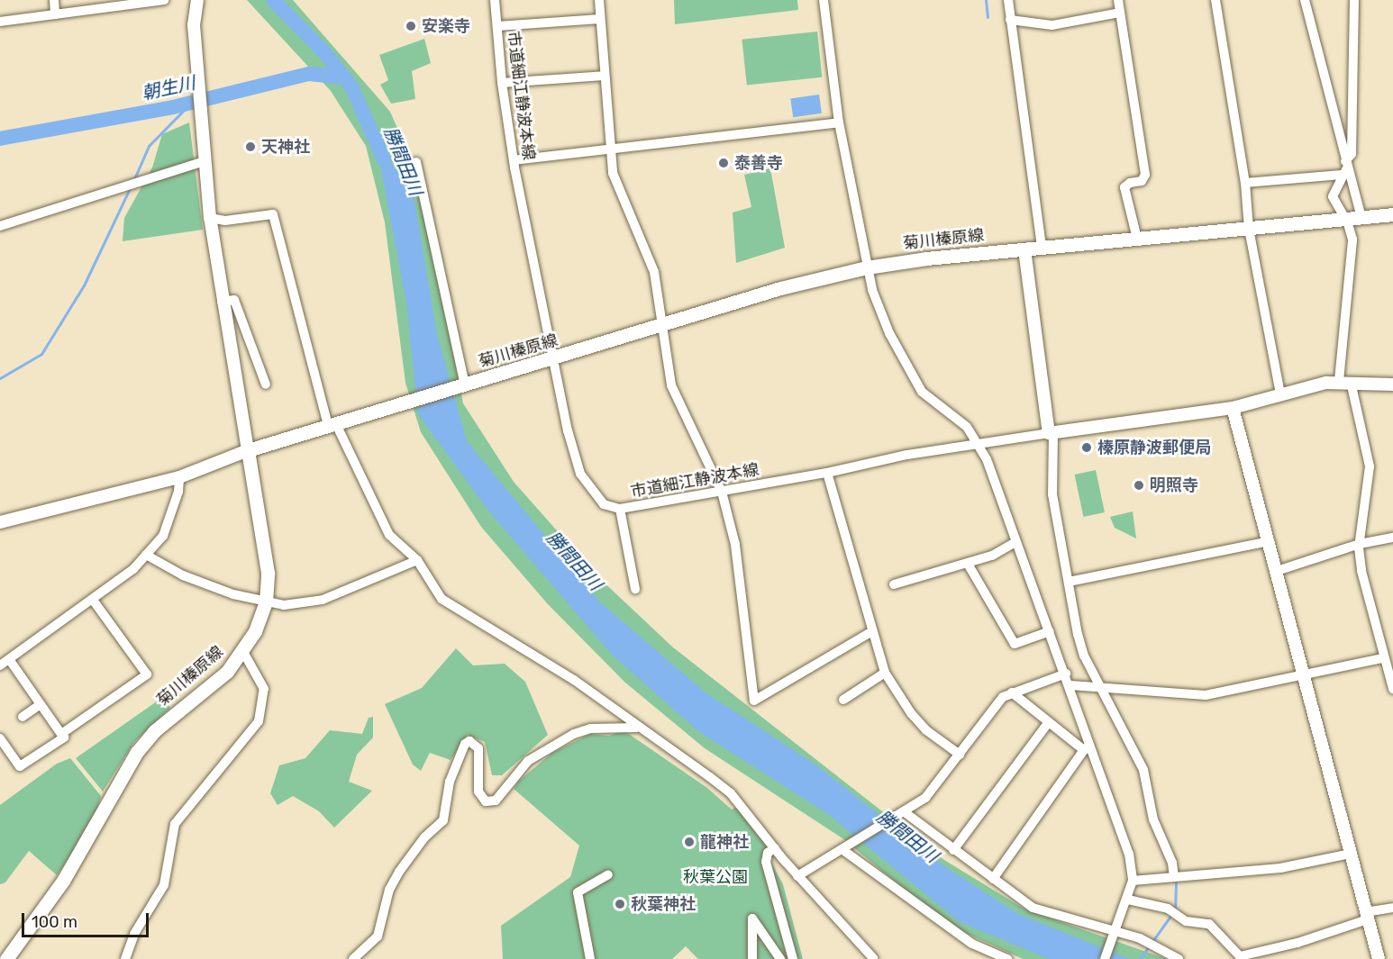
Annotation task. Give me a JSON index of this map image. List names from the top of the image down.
{
  "streets": {
    "main road": ["菊川榛原線"],
    "street": ["市道細江静波本線"]
  },
  "crossings": [
    ["市道細江静波本線", "菊川榛原線"]
  ],
  "water": ["朝生川", "勝間田川"],
  "parks": ["秋葉公園"],
  "places": [
    "安楽寺",
    "天神社",
    "泰善寺",
    "榛原静波郵便局",
    "明照寺",
    "龍神社",
    "秋葉神社"
  ],
  "scale_bar": "100 m"
}
